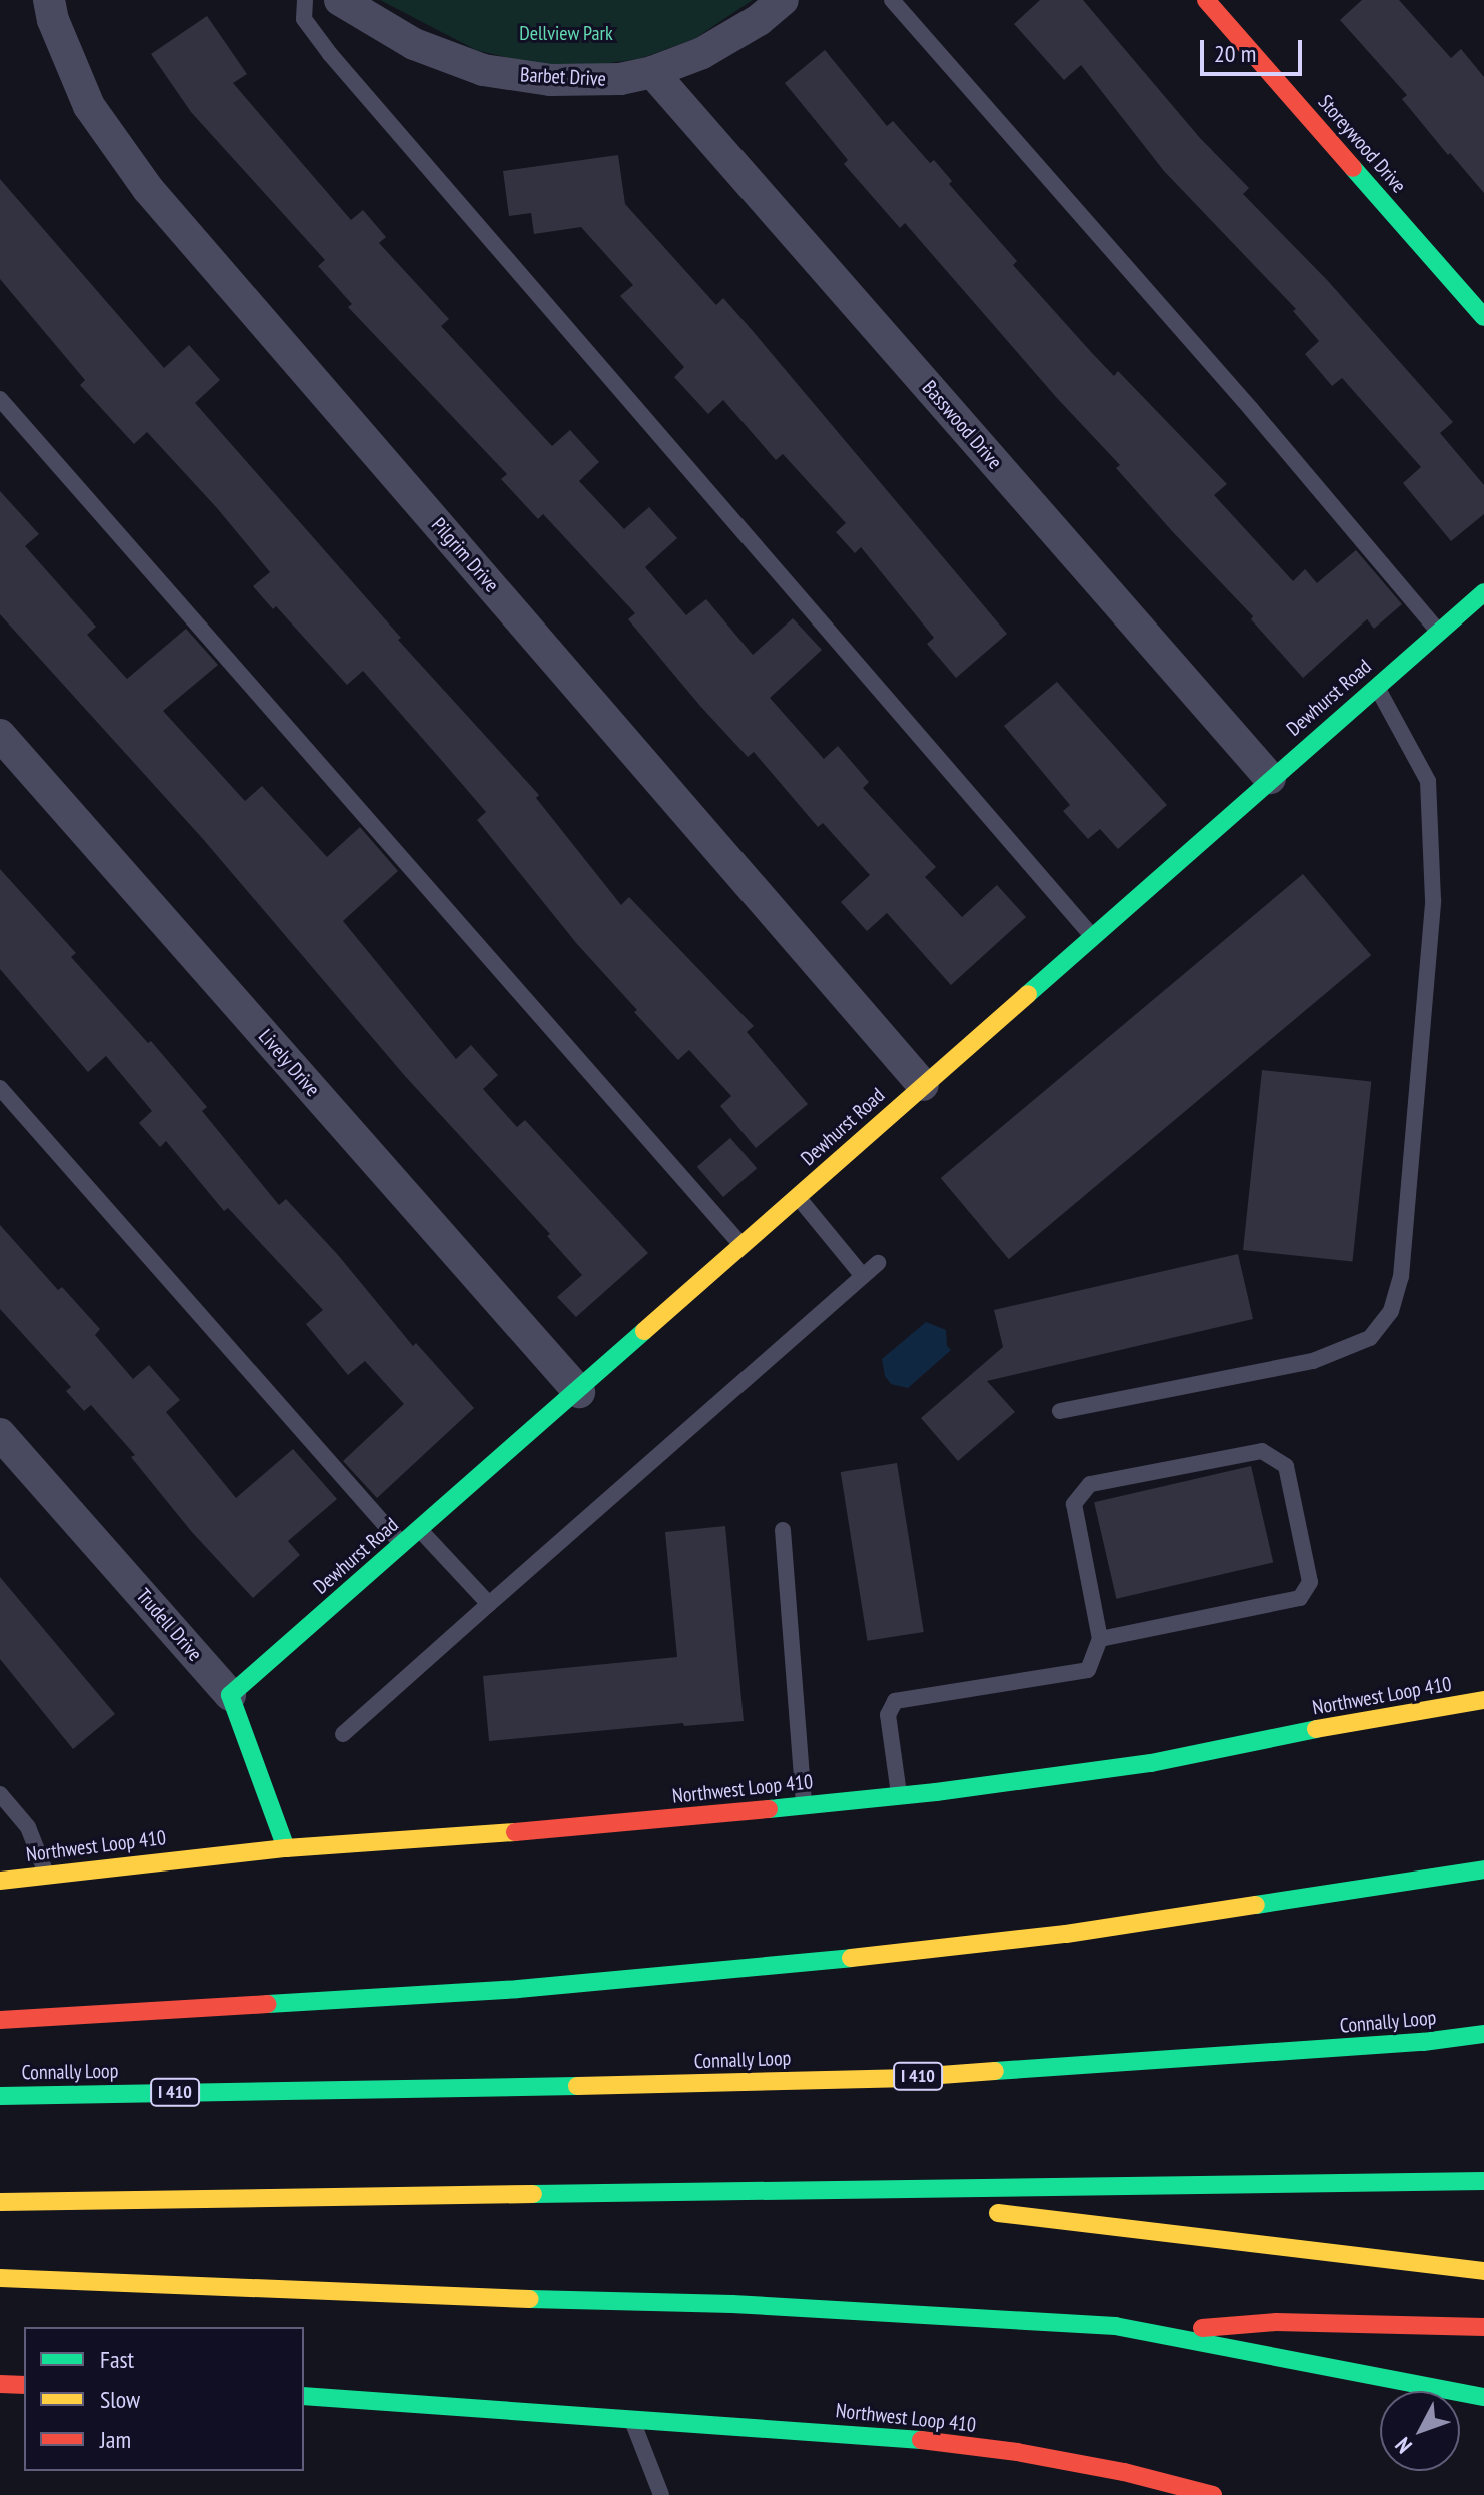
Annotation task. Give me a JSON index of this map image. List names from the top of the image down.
{
  "streets": {
    "main road": [
      "Storeywood Drive",
      "Dewhurst Road",
      "Trudell Drive",
      "Northwest Loop 410",
      "Connally Loop",
      "I 410"
    ],
    "street": [
      "Barbet Drive",
      "Basswood Drive",
      "Pilgrim Drive",
      "Lively Drive"
    ]
  },
  "crossings": [
    ["Barbet Drive", "Basswood Drive"],
    ["Basswood Drive", "Dewhurst Road"],
    ["Pilgrim Drive", "Dewhurst Road"],
    ["Dewhurst Road", "Lively Drive"],
    ["Dewhurst Road", "Trudell Drive"],
    ["Trudell Drive", "Northwest Loop 410"]
  ],
  "parks": ["Dellview Park"],
  "legend": ["Fast", "Slow", "Jam"],
  "scale_bar": "20 m",
  "north": "bottom left"
}
